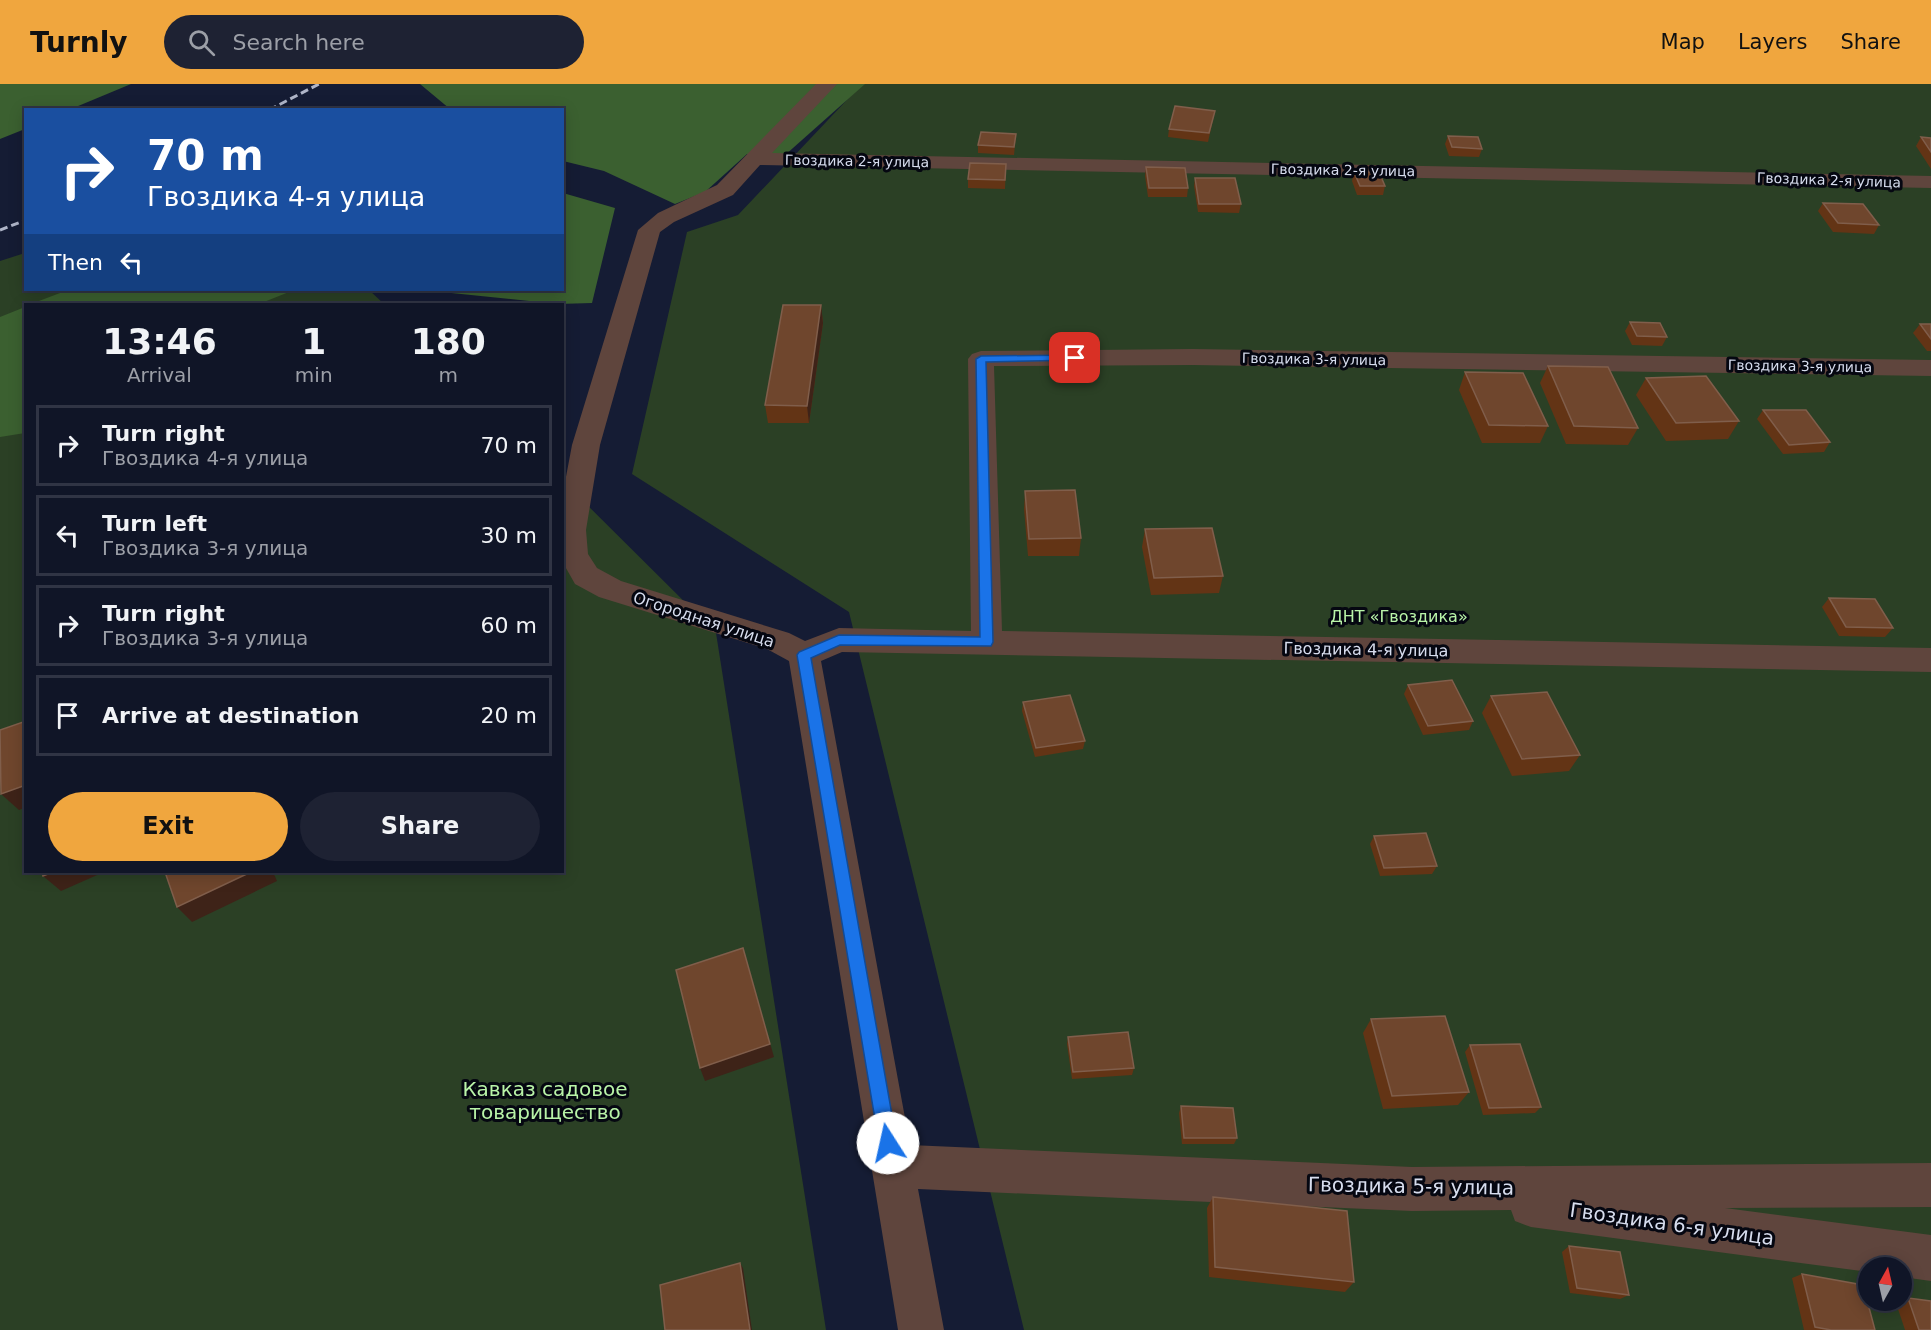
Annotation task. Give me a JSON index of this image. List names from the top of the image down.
{
  "streets": {
    "street": [
      "Гвоздика 2-я улица",
      "Гвоздика 3-я улица",
      "Огородная улица",
      "Гвоздика 4-я улица",
      "Гвоздика 5-я улица",
      "Гвоздика 6-я улица"
    ]
  },
  "crossings": [
    ["Гвоздика 2-я улица", "Огородная улица"],
    ["Гвоздика 3-я улица", "Гвоздика 4-я улица"],
    ["Огородная улица", "Гвоздика 4-я улица"],
    ["Гвоздика 5-я улица", "Гвоздика 6-я улица"]
  ],
  "parks": ["ДНТ «Гвоздика»", "Кавказ садовое товарищество"],
  "north": "top",
  "page": {
    "header": "Turnly",
    "search": "Search here",
    "nav": ["Map", "Layers", "Share"],
    "turn": ["70 m", "Гвоздика 4-я улица"],
    "then": "Then",
    "eta": [
      "13:46",
      "Arrival",
      "1",
      "min",
      "180",
      "m"
    ],
    "list": [
      {
        "name": "Turn right",
        "note": "Гвоздика 4-я улица",
        "value": "70 m"
      },
      {
        "name": "Turn left",
        "note": "Гвоздика 3-я улица",
        "value": "30 m"
      },
      {
        "name": "Turn right",
        "note": "Гвоздика 3-я улица",
        "value": "60 m"
      },
      {
        "name": "Arrive at destination",
        "value": "20 m"
      }
    ],
    "buttons": ["Exit", "Share"]
  }
}
